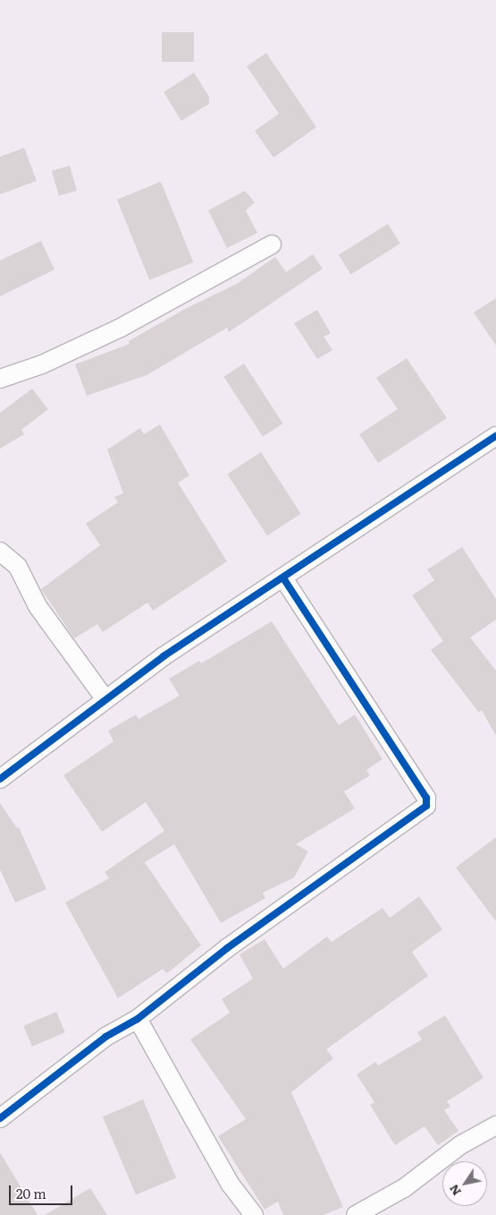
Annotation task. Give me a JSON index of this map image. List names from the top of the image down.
{
  "scale_bar": "20 m",
  "north": "bottom left"
}
